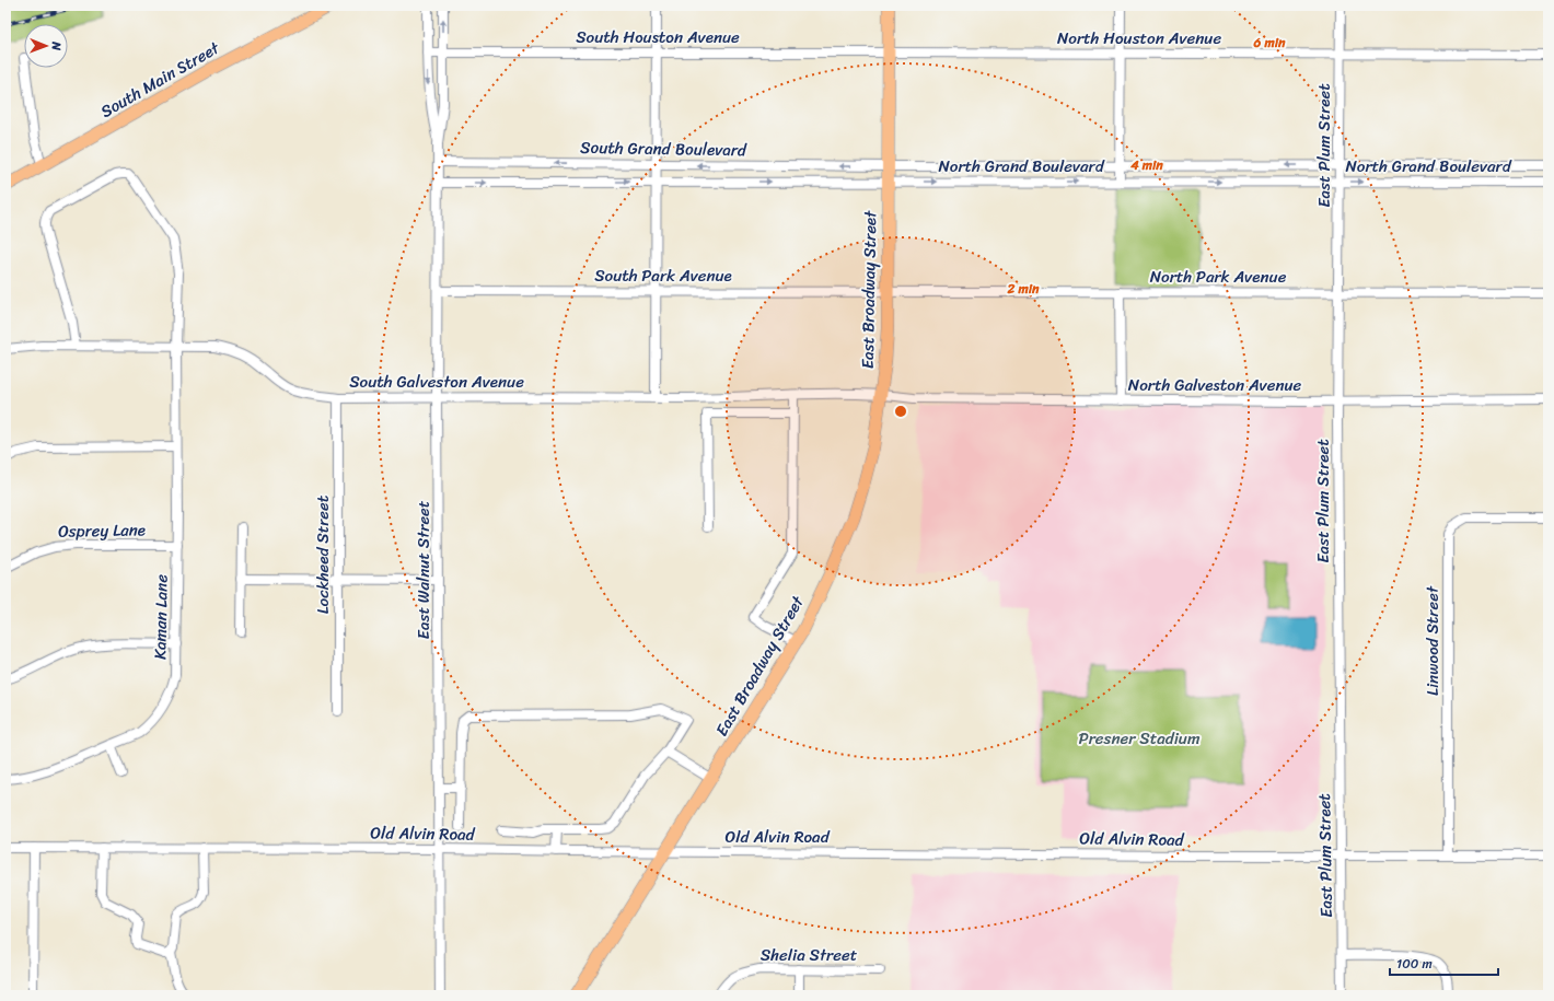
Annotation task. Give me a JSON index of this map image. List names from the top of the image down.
{
  "streets": {
    "main road": ["South Main Street", "East Broadway Street"],
    "street": [
      "South Houston Avenue",
      "North Houston Avenue",
      "East Plum Street",
      "South Grand Boulevard",
      "North Grand Boulevard",
      "South Park Avenue",
      "North Park Avenue",
      "South Galveston Avenue",
      "North Galveston Avenue",
      "Osprey Lane",
      "Lockheed Street",
      "East Walnut Street",
      "Kaman Lane",
      "Linwood Street",
      "Old Alvin Road",
      "Shelia Street"
    ]
  },
  "crossings": [
    ["South Houston Avenue", "North Houston Avenue"],
    ["South Houston Avenue", "East Broadway Street"],
    ["South Houston Avenue", "East Walnut Street"],
    ["North Houston Avenue", "East Plum Street"],
    ["North Houston Avenue", "East Broadway Street"],
    ["East Plum Street", "North Grand Boulevard"],
    ["East Plum Street", "North Park Avenue"],
    ["East Plum Street", "North Galveston Avenue"],
    ["East Plum Street", "Old Alvin Road"],
    ["South Grand Boulevard", "North Grand Boulevard"],
    ["South Grand Boulevard", "East Broadway Street"],
    ["South Grand Boulevard", "East Walnut Street"],
    ["North Grand Boulevard", "East Broadway Street"],
    ["South Park Avenue", "North Park Avenue"],
    ["South Park Avenue", "East Broadway Street"],
    ["South Park Avenue", "East Walnut Street"],
    ["North Park Avenue", "East Broadway Street"],
    ["East Broadway Street", "South Galveston Avenue"],
    ["East Broadway Street", "North Galveston Avenue"],
    ["East Broadway Street", "Old Alvin Road"],
    ["South Galveston Avenue", "North Galveston Avenue"],
    ["South Galveston Avenue", "Lockheed Street"],
    ["South Galveston Avenue", "East Walnut Street"],
    ["South Galveston Avenue", "Kaman Lane"],
    ["Osprey Lane", "Kaman Lane"],
    ["East Walnut Street", "Old Alvin Road"],
    ["Linwood Street", "Old Alvin Road"]
  ],
  "parks": ["Presner Stadium"],
  "scale_bar": "100 m",
  "north": "right",
  "rings": ["6 min", "4 min", "2 min"]
}
